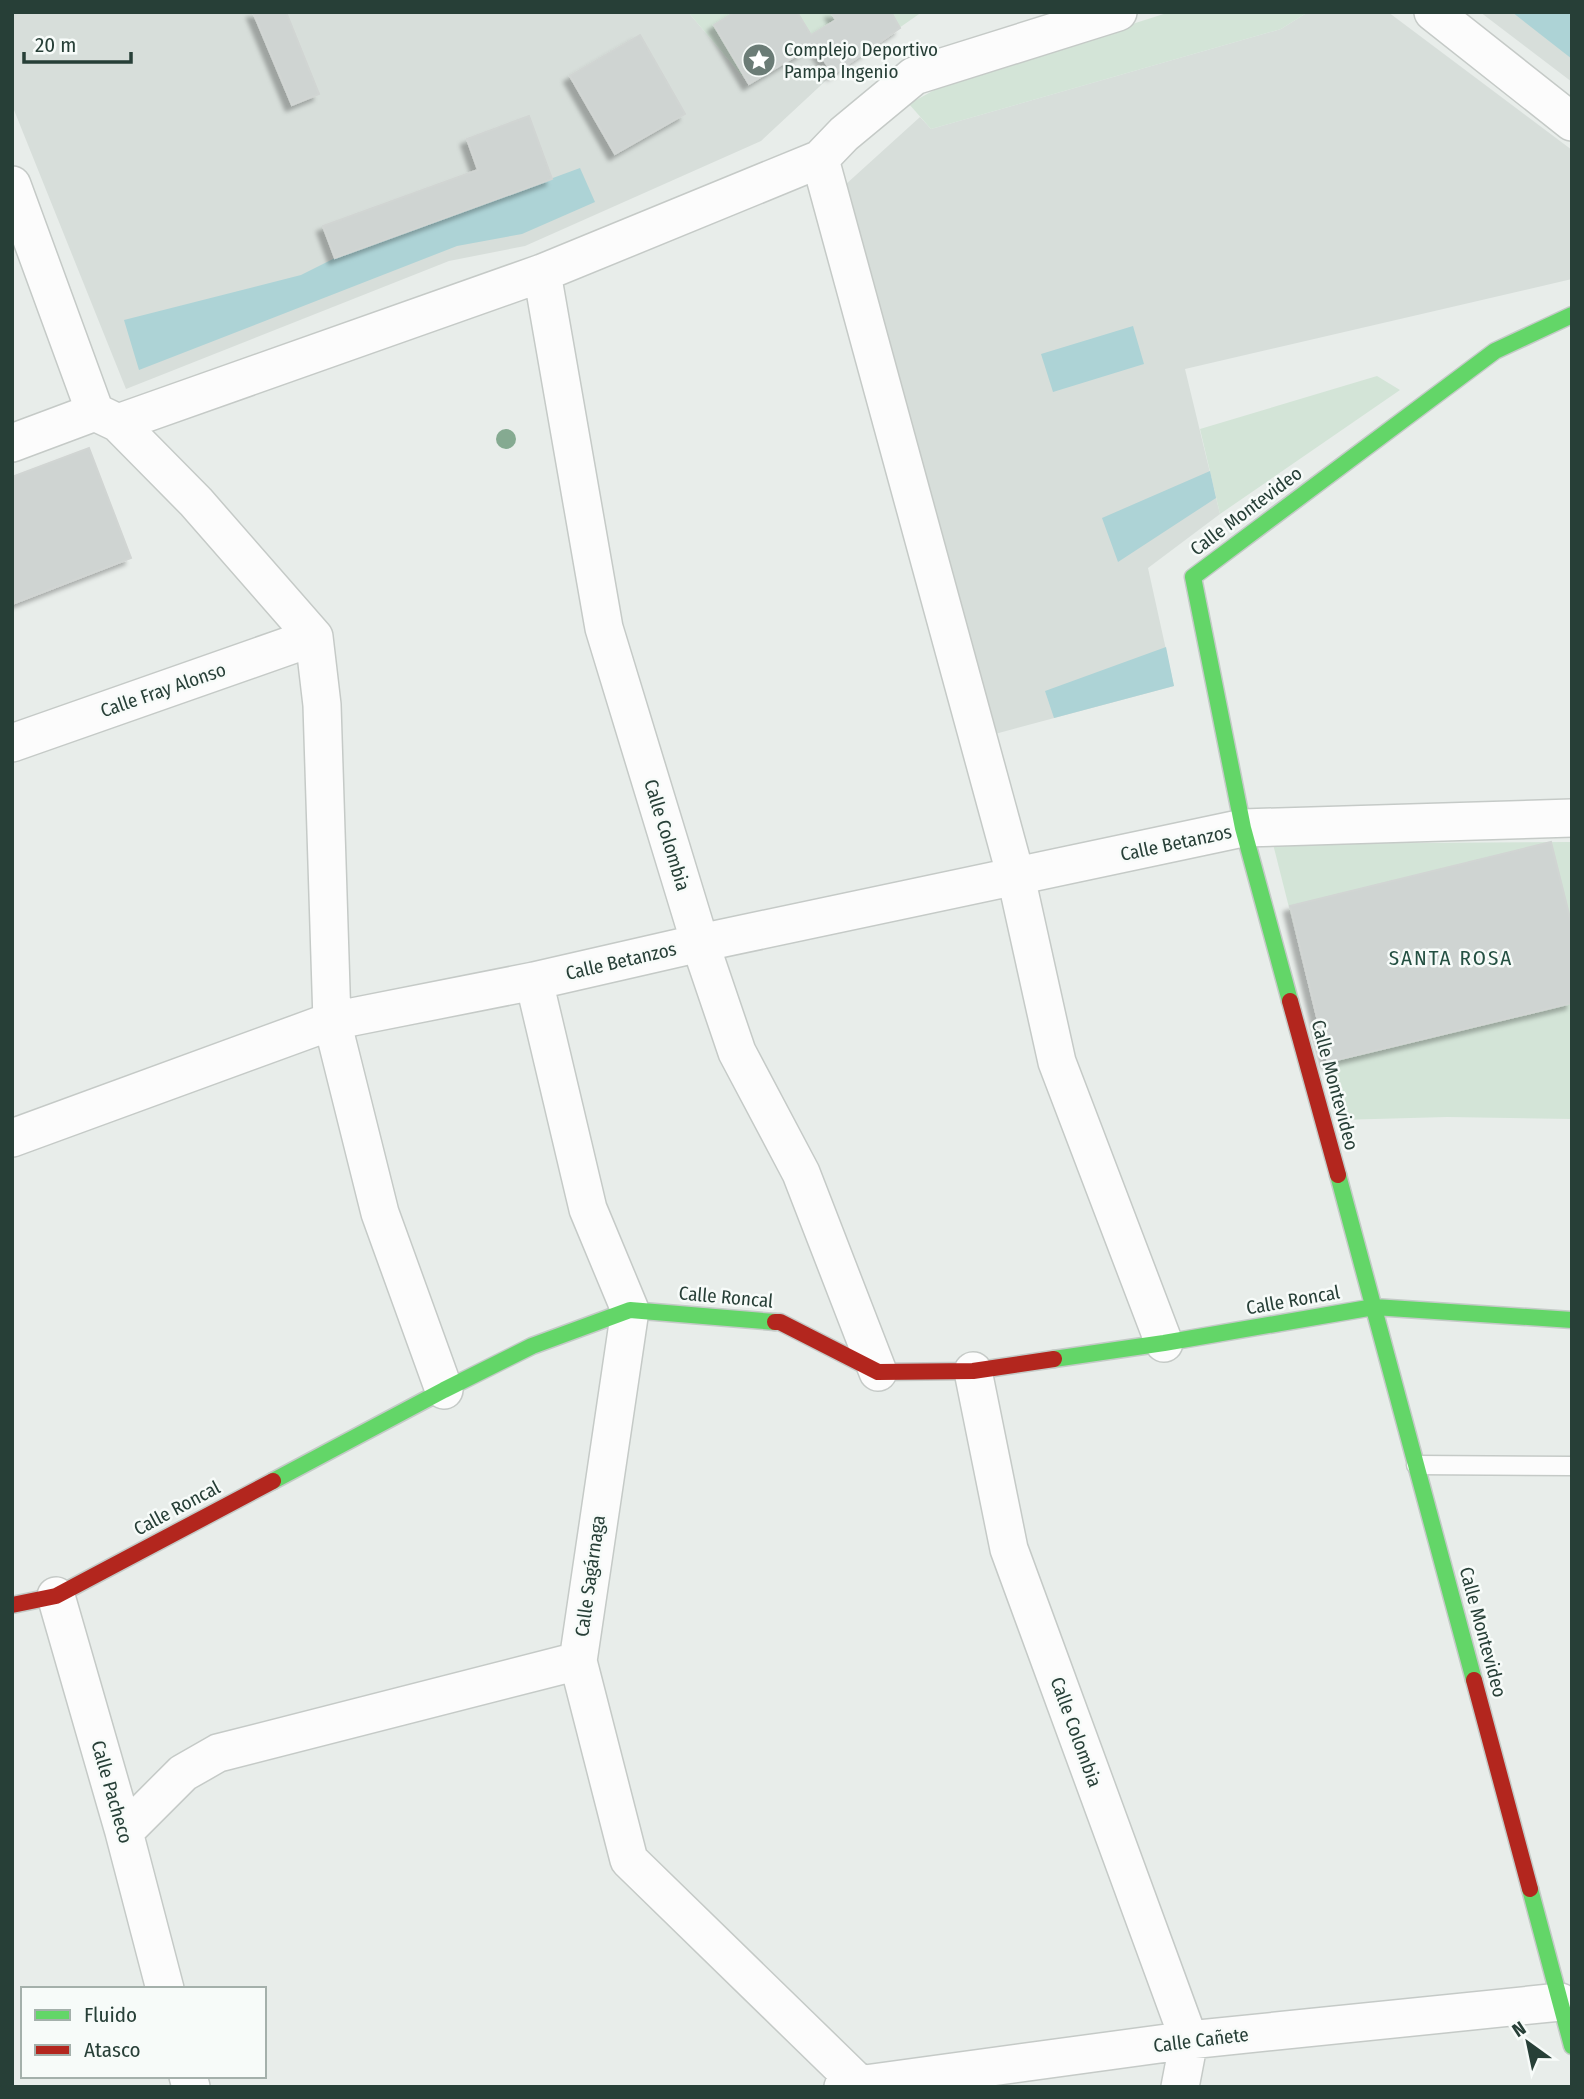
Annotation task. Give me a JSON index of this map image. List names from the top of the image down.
{
  "streets": {
    "street": [
      "Calle Montevideo",
      "Calle Fray Alonso",
      "Calle Colombia",
      "Calle Betanzos",
      "Calle Roncal",
      "Calle Sagárnaga",
      "Calle Pacheco",
      "Calle Cañete"
    ]
  },
  "crossings": [
    ["Calle Montevideo", "Calle Betanzos"],
    ["Calle Montevideo", "Calle Roncal"],
    ["Calle Montevideo", "Calle Cañete"],
    ["Calle Colombia", "Calle Betanzos"],
    ["Calle Colombia", "Calle Roncal"],
    ["Calle Colombia", "Calle Cañete"],
    ["Calle Roncal", "Calle Sagárnaga"],
    ["Calle Roncal", "Calle Pacheco"],
    ["Calle Sagárnaga", "Calle Cañete"]
  ],
  "districts": ["SANTA ROSA"],
  "places": {
    "place": ["Complejo Deportivo Pampa Ingenio"]
  },
  "legend": ["Fluido", "Atasco"],
  "scale_bar": "20 m",
  "north": "top left"
}
